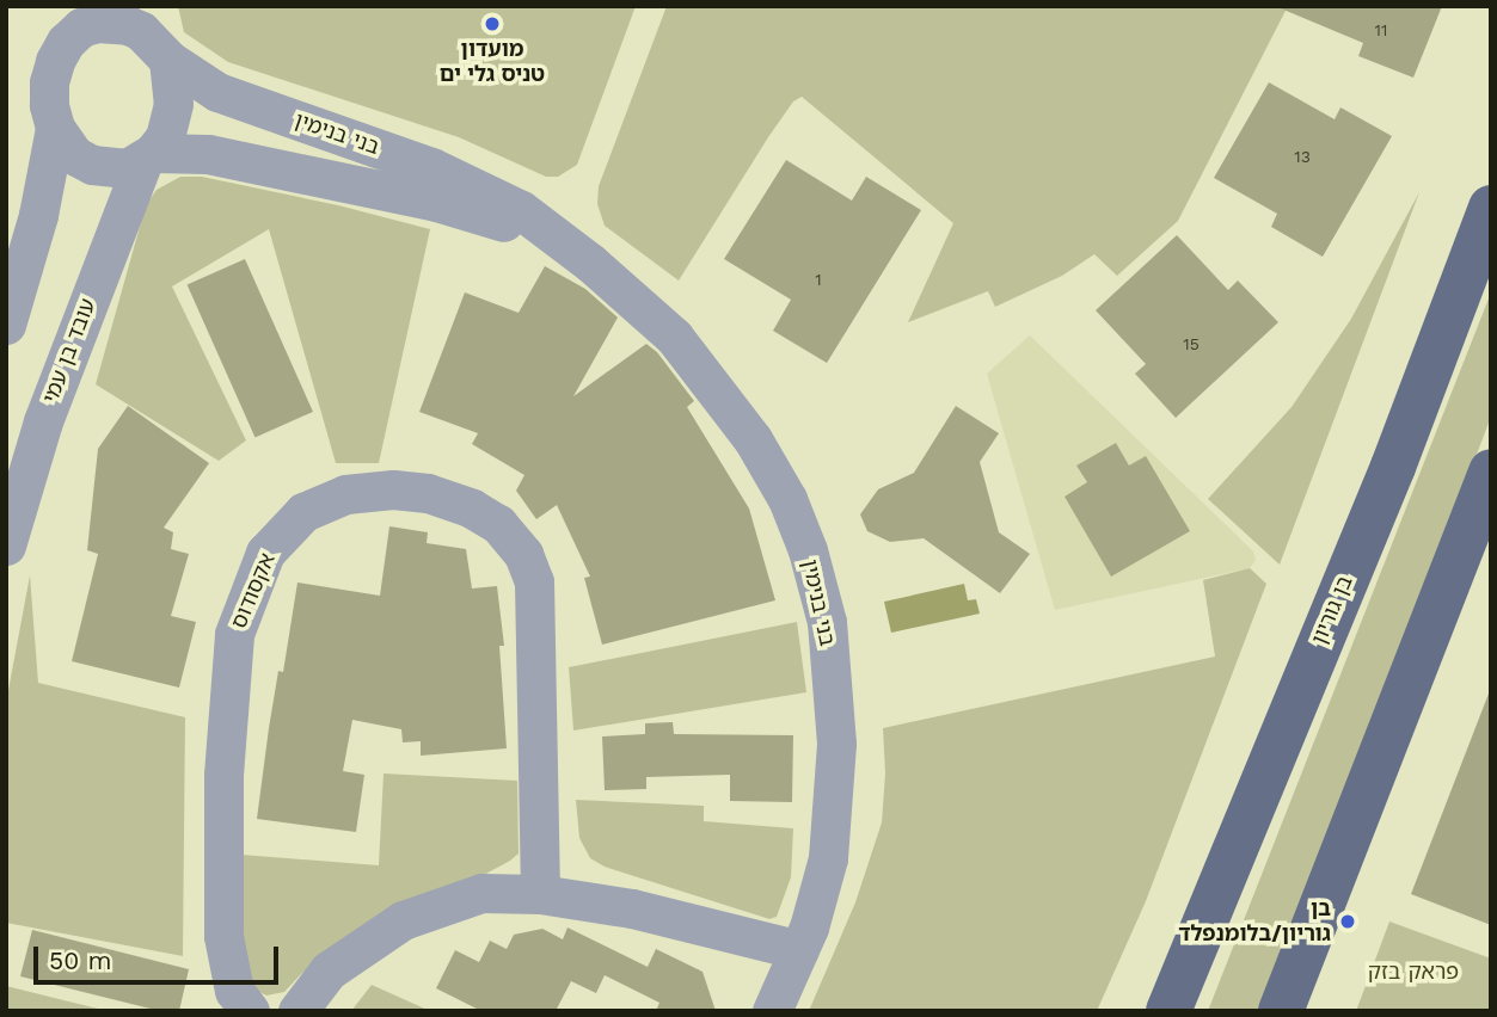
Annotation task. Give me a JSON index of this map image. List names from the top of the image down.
{
  "streets": {
    "main road": ["בן גוריון"],
    "street": ["בני בנימין", "עובד בן עמי", "אקסודוס"]
  },
  "crossings": [
    ["בני בנימין", "עובד בן עמי"]
  ],
  "parks": ["פראק בזק"],
  "places": ["מועדון טניס גלי ים", "בן גוריון/בלומנפלד"],
  "house_numbers": [
    "11",
    "13",
    "1",
    "15"
  ],
  "scale_bar": "50 m"
}
